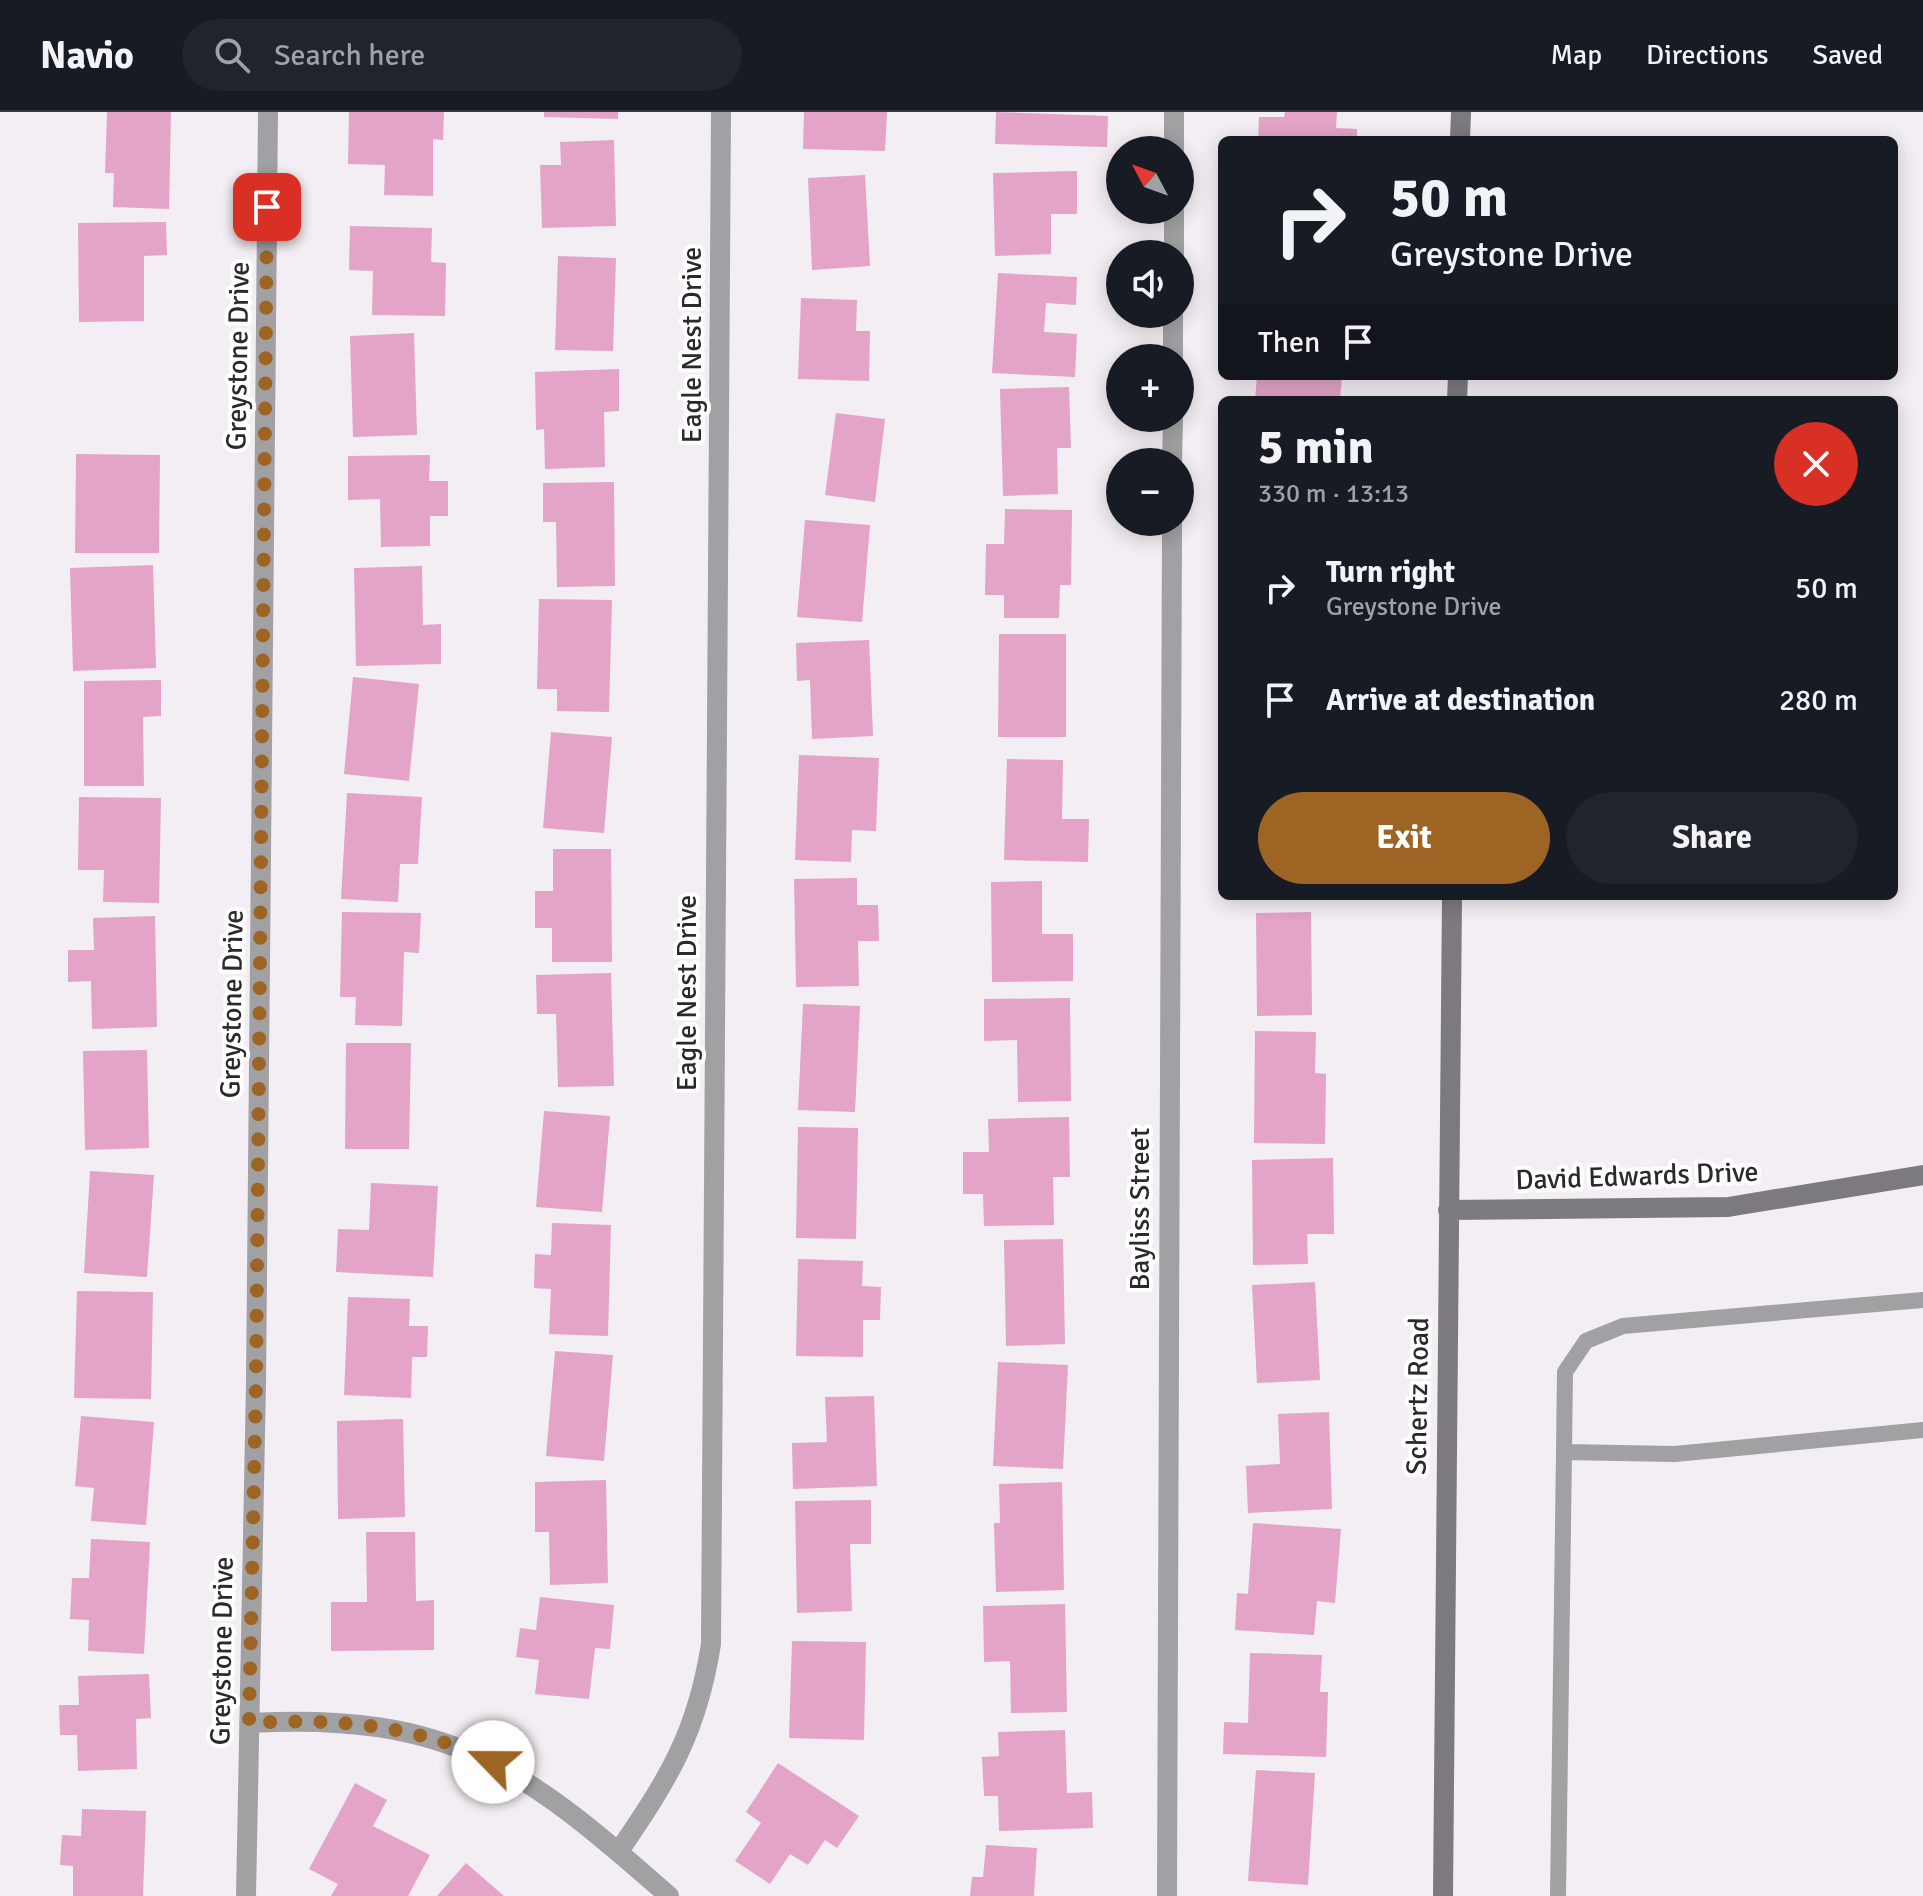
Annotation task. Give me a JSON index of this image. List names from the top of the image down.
{
  "streets": {
    "street": [
      "Eagle Nest Drive",
      "Greystone Drive",
      "David Edwards Drive",
      "Bayliss Street",
      "Schertz Road"
    ]
  },
  "crossings": [
    ["David Edwards Drive", "Schertz Road"]
  ],
  "north": "top left",
  "page": {
    "header": "Navio",
    "search": "Search here",
    "nav": ["Map", "Directions", "Saved"],
    "map_buttons": ["+", "−"],
    "turn": ["50 m", "Greystone Drive"],
    "then": "Then",
    "heading": ["5 min", "330 m · 13:13"],
    "list": [
      {
        "name": "Turn right",
        "note": "Greystone Drive",
        "value": "50 m"
      },
      {
        "name": "Arrive at destination",
        "value": "280 m"
      }
    ],
    "buttons": ["Exit", "Share"]
  }
}
